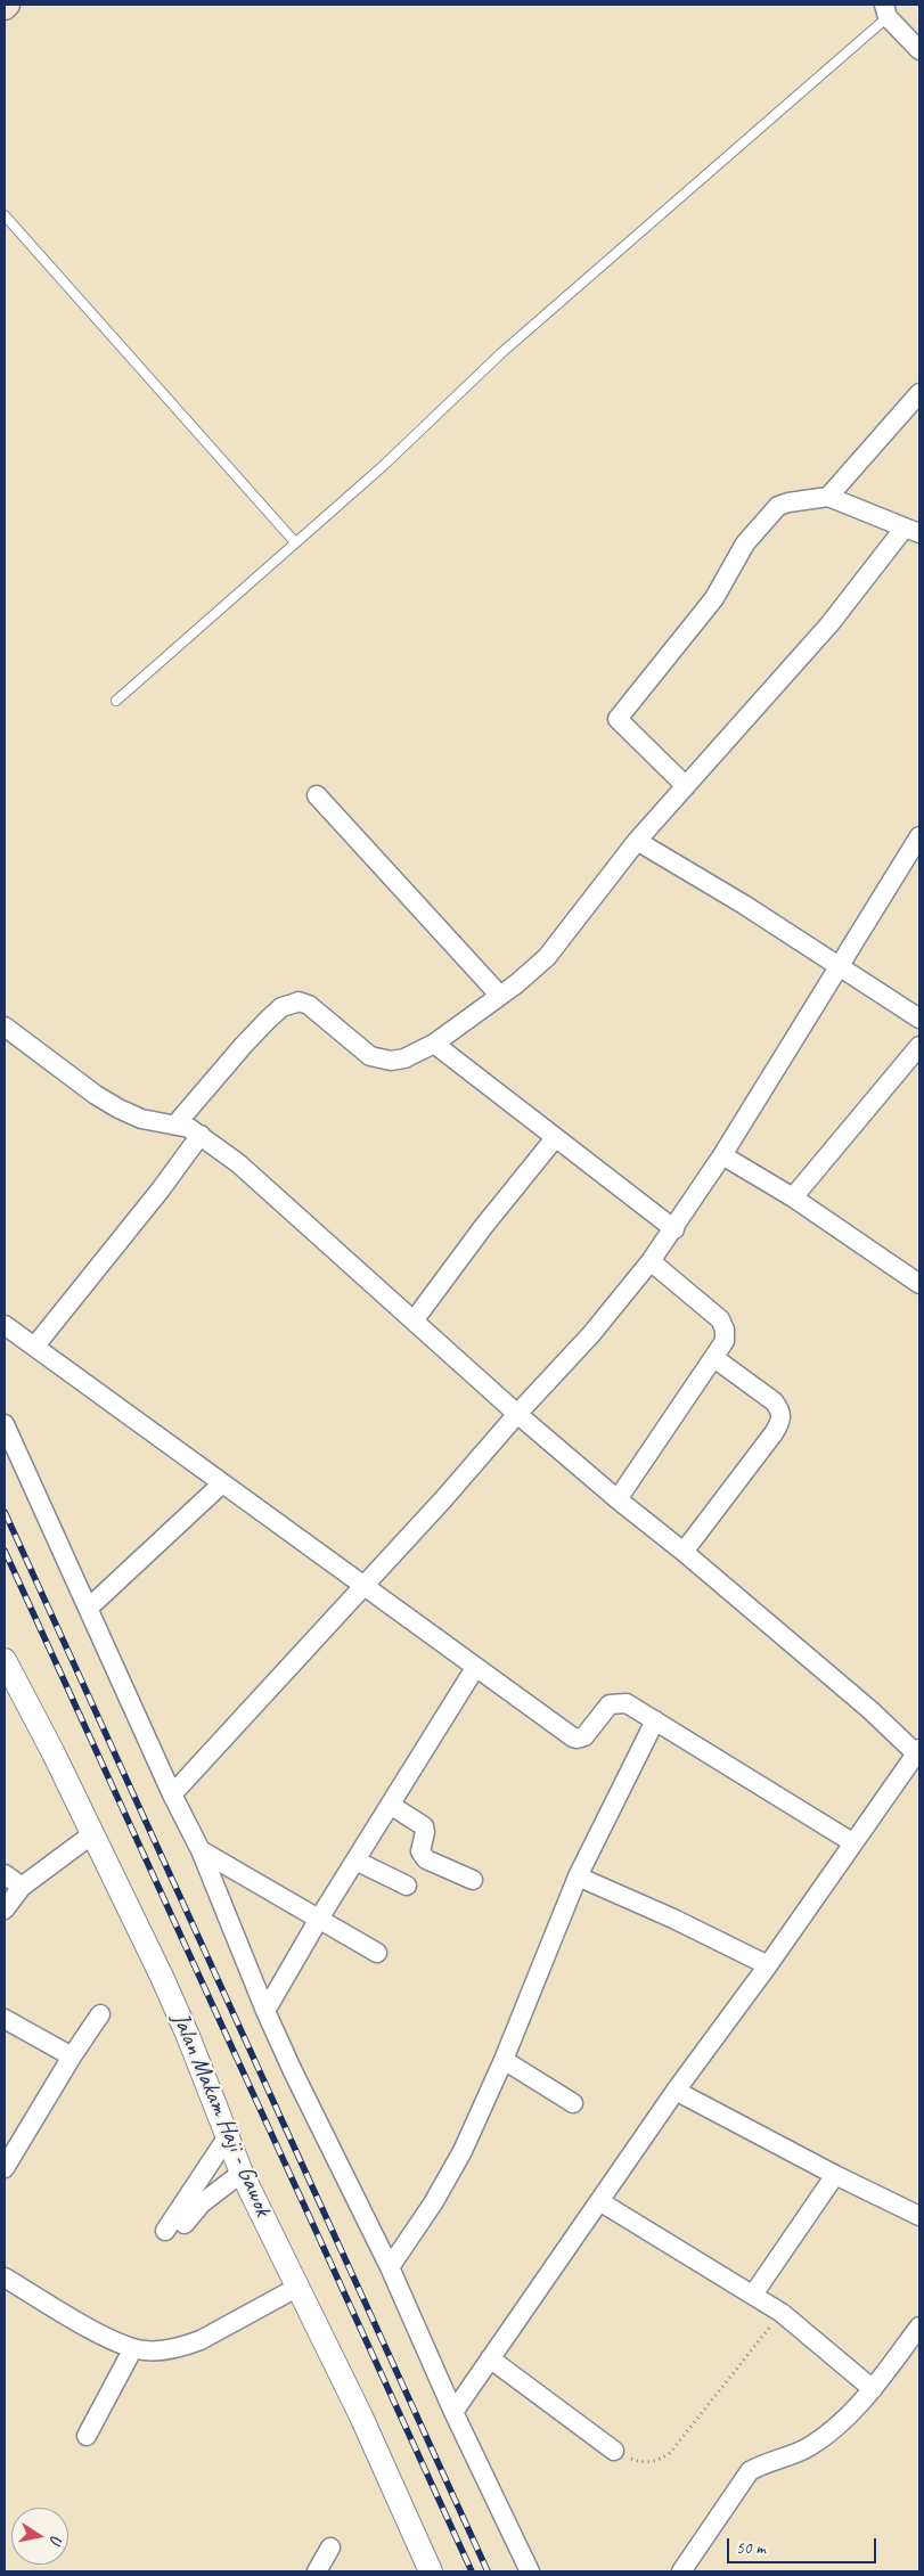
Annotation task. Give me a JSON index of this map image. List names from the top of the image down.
{
  "streets": {
    "street": ["Jalan Makam Haji - Gawok"]
  },
  "scale_bar": "50 m",
  "north": "right"
}
